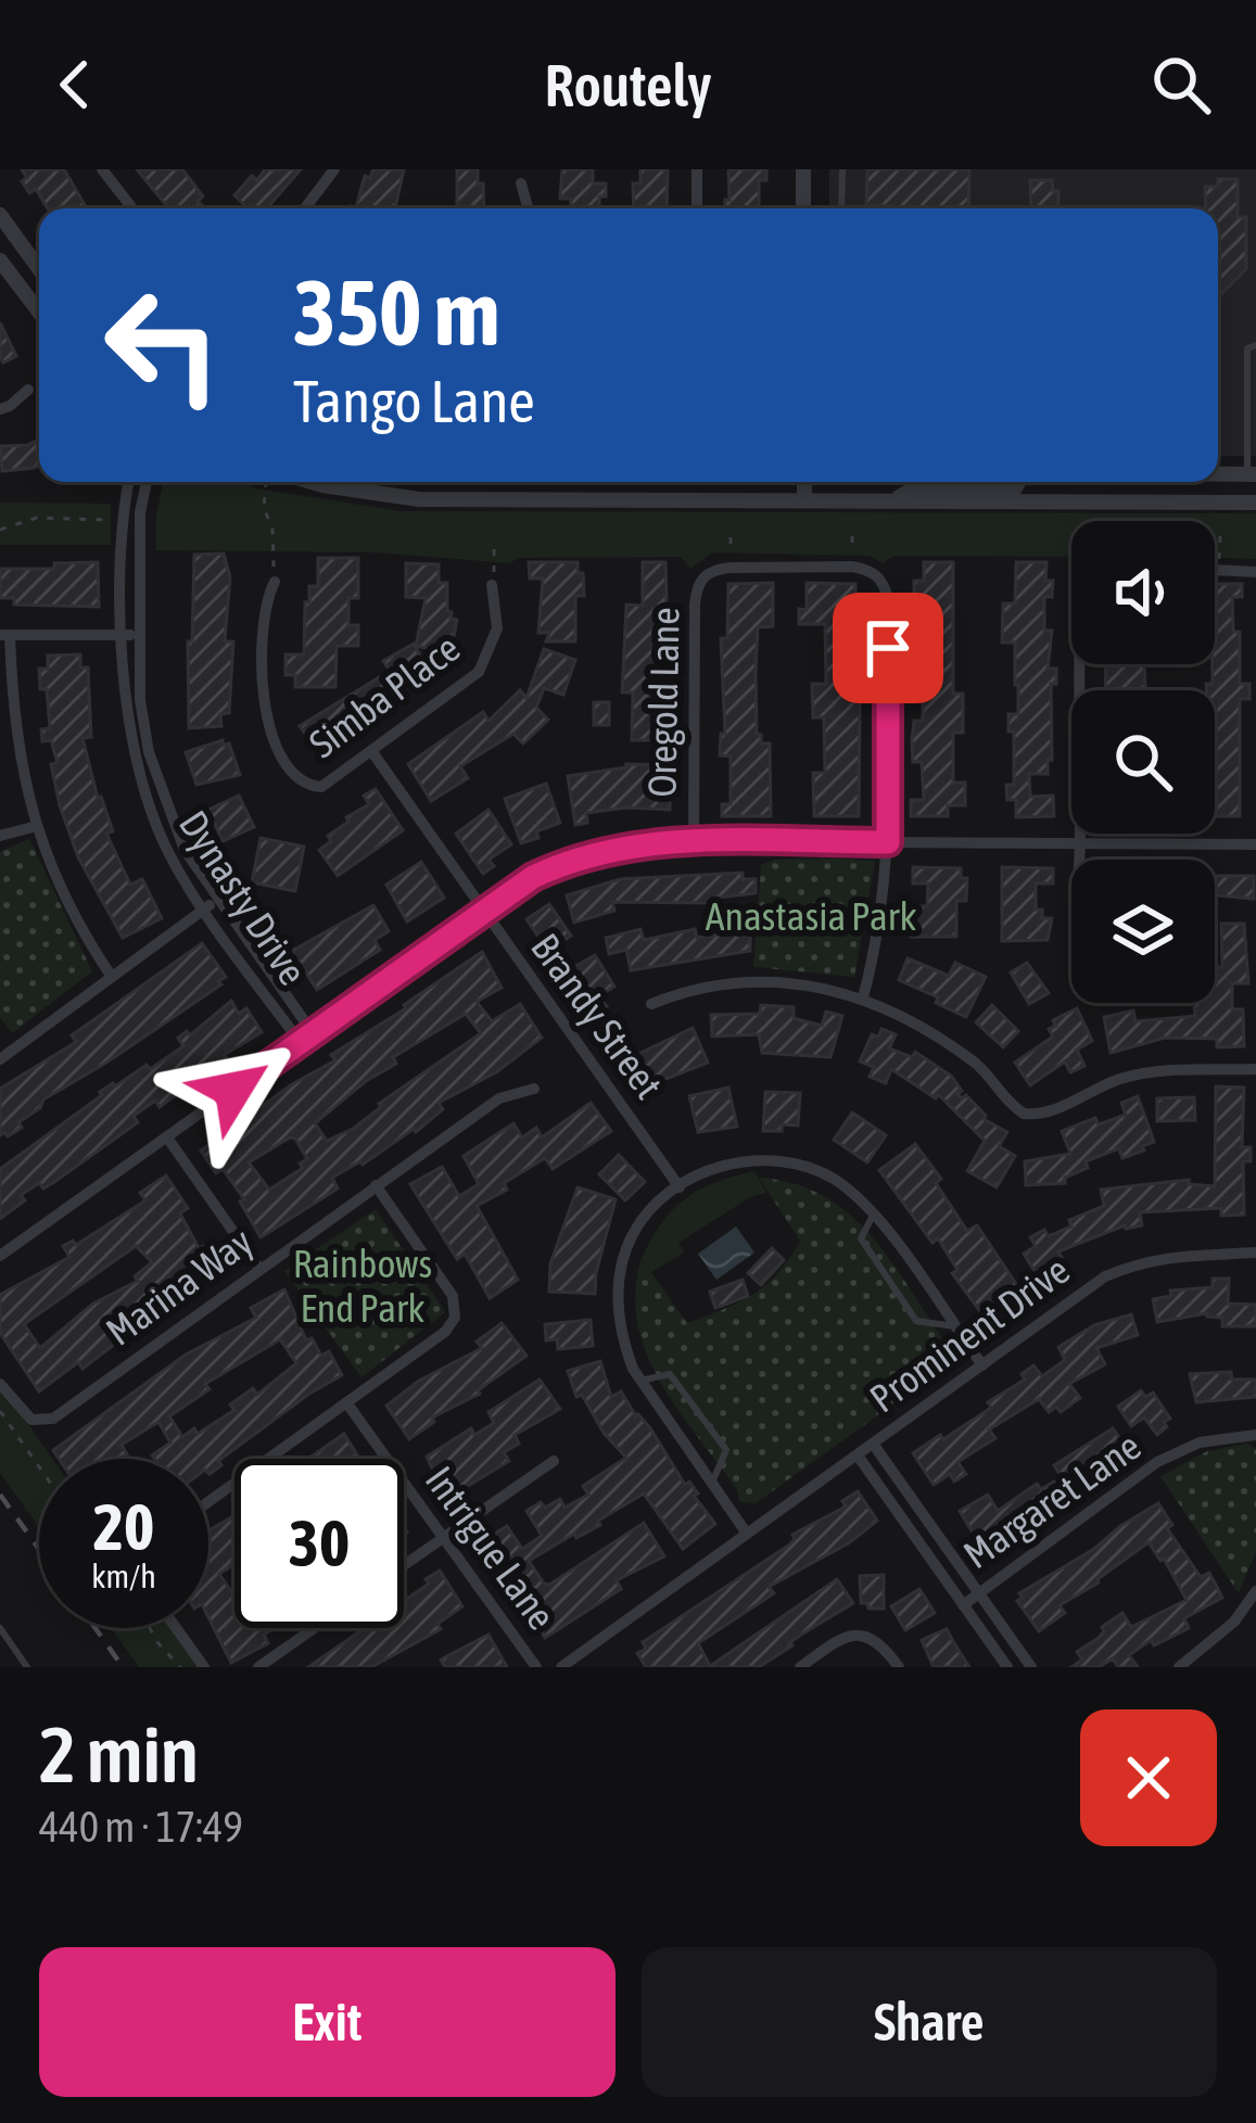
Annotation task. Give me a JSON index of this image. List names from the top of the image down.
{
  "streets": {
    "street": [
      "Simba Place",
      "Oregold Lane",
      "Dynasty Drive",
      "Brandy Street",
      "Marina Way",
      "Prominent Drive",
      "Margaret Lane",
      "Intrigue Lane"
    ]
  },
  "crossings": [
    ["Simba Place", "Brandy Street"]
  ],
  "parks": ["Anastasia Park", "Rainbows End Park"],
  "page": {
    "header": "Routely",
    "turn": ["350 m", "Tango Lane"],
    "speed": "20 km/h",
    "limit": "30",
    "heading": ["2 min", "440 m · 17:49"],
    "buttons": ["Exit", "Share"]
  }
}
